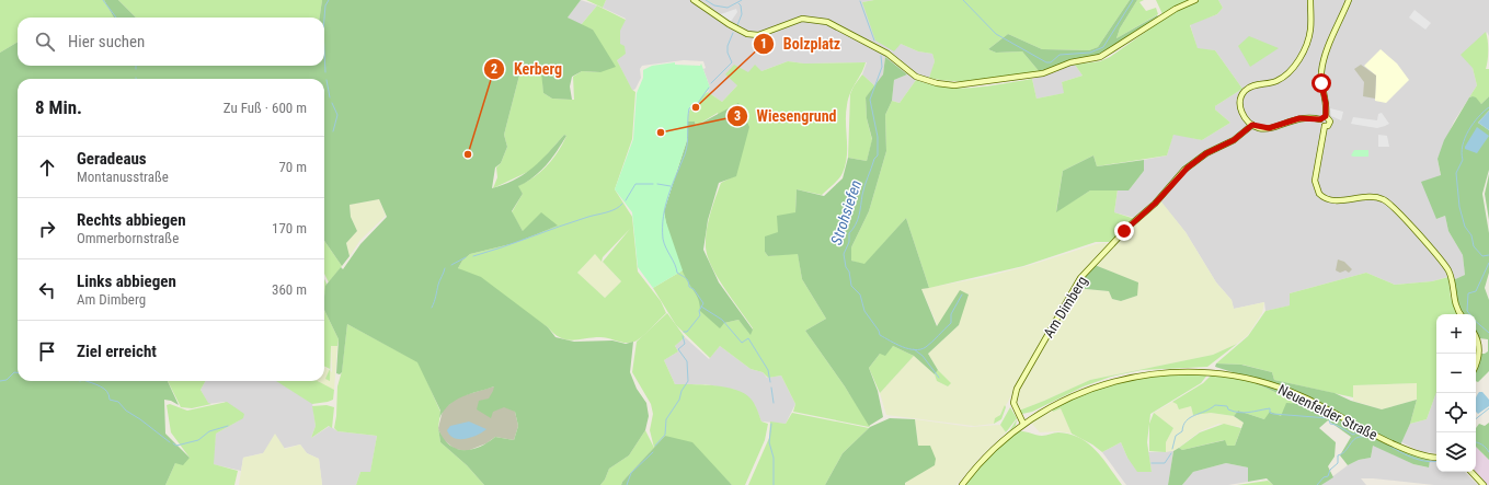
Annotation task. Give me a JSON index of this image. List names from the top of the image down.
{
  "streets": {
    "main road": ["Am Dimberg", "Neuenfelder Straße"]
  },
  "crossings": [
    ["Am Dimberg", "Neuenfelder Straße"]
  ],
  "water": ["Strohsiefen"],
  "places": ["Bolzplatz", "Wiesengrund", "Kerberg"],
  "page": {
    "search": "Hier suchen",
    "heading": ["8 Min.", "Zu Fuß · 600 m"],
    "list": [
      ["Geradeaus", "Montanusstraße", "70 m"],
      ["Rechts abbiegen", "Ommerbornstraße", "170 m"],
      ["Links abbiegen", "Am Dimberg", "360 m"],
      "Ziel erreicht"
    ],
    "map_buttons": ["+", "−"]
  }
}
